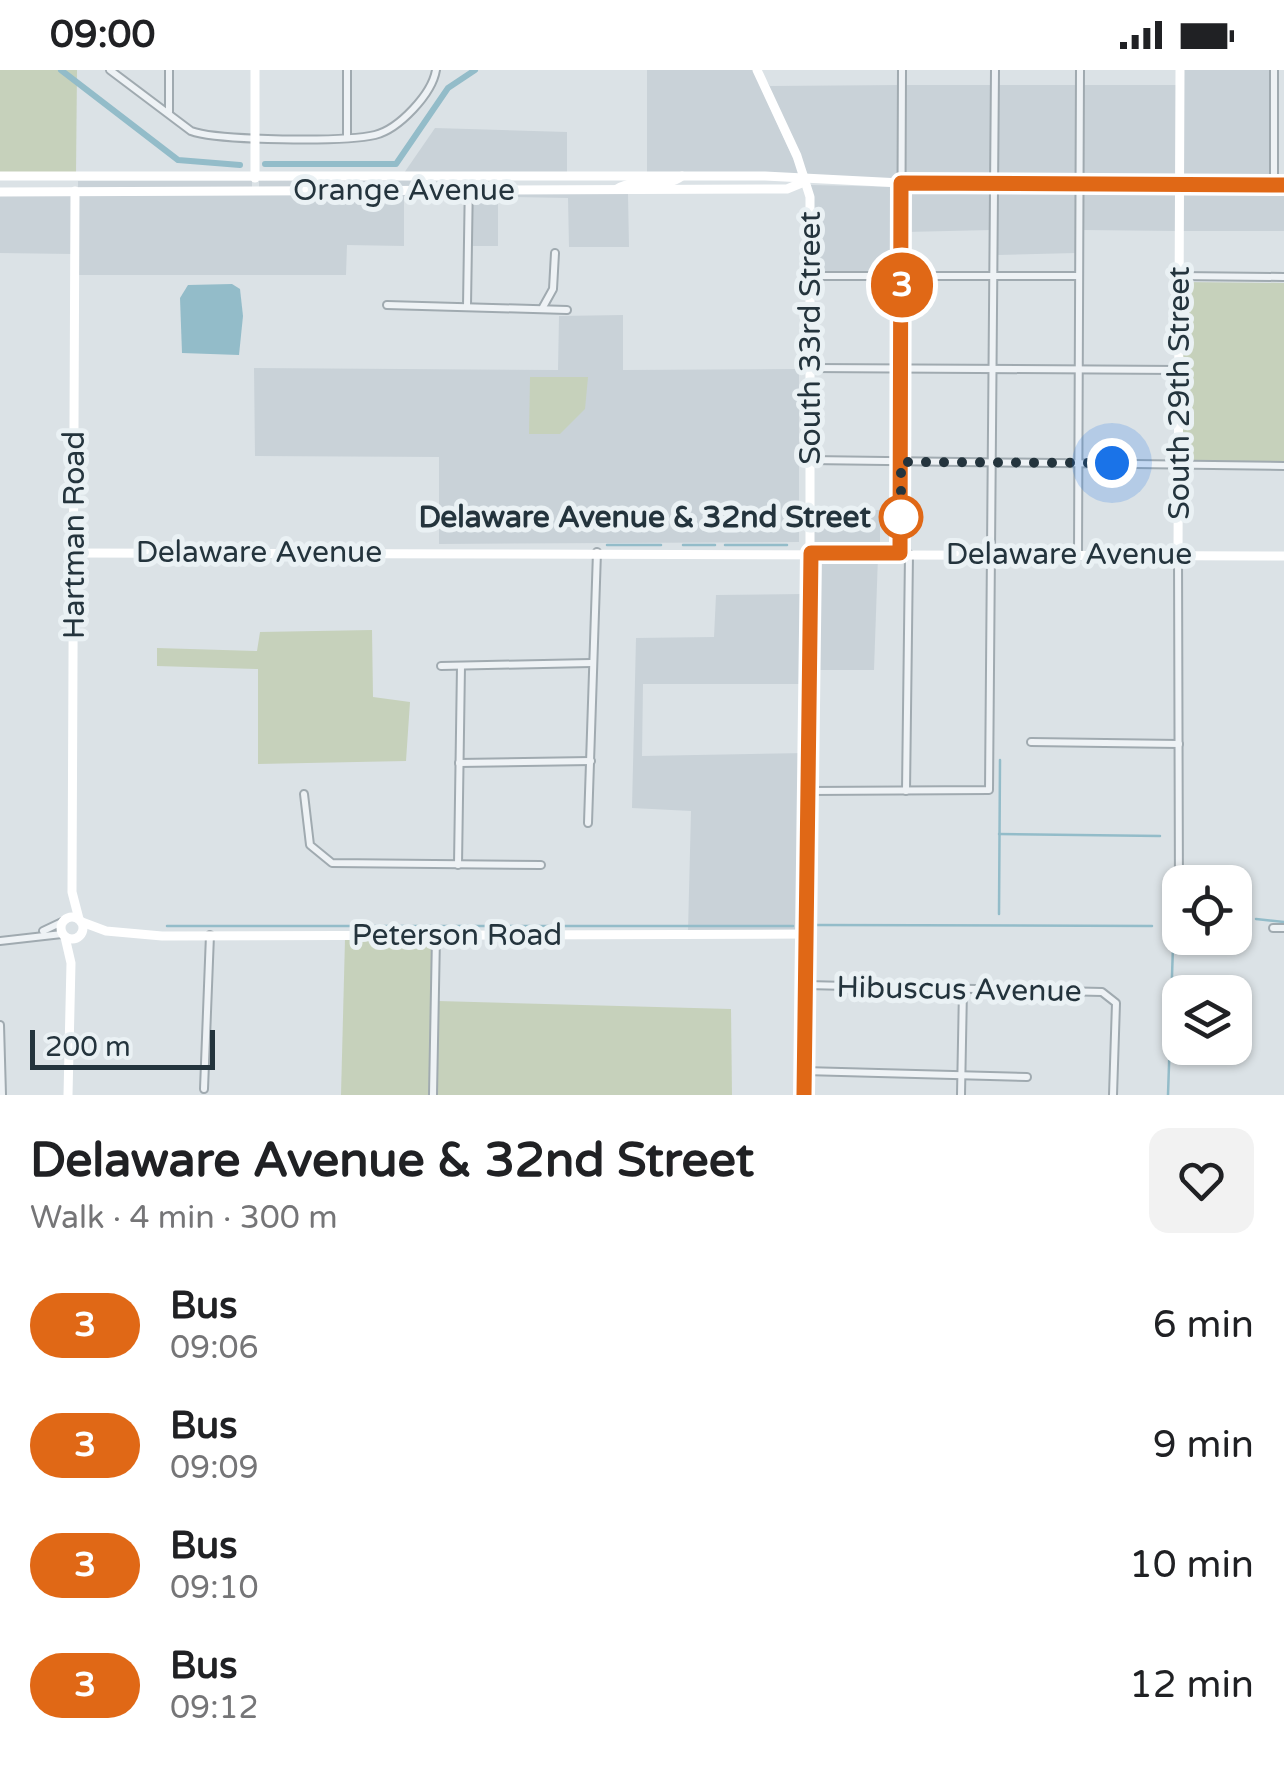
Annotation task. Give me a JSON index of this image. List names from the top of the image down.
{
  "streets": {
    "street": [
      "Orange Avenue",
      "South 33rd Street",
      "South 29th Street",
      "Hartman Road",
      "Delaware Avenue",
      "Peterson Road",
      "Hibuscus Avenue"
    ]
  },
  "crossings": [
    ["Orange Avenue", "South 33rd Street"],
    ["Orange Avenue", "South 29th Street"],
    ["Orange Avenue", "Hartman Road"],
    ["South 33rd Street", "Delaware Avenue"],
    ["South 33rd Street", "Peterson Road"],
    ["South 33rd Street", "Hibuscus Avenue"],
    ["South 29th Street", "Delaware Avenue"],
    ["Hartman Road", "Delaware Avenue"],
    ["Hartman Road", "Peterson Road"]
  ],
  "places": ["Delaware Avenue & 32nd Street"],
  "lines": ["bus line 3"],
  "scale_bar": "200 m",
  "page": {
    "status": "09:00",
    "on_map": "3",
    "scale": "200 m",
    "heading": ["Delaware Avenue & 32nd Street", "Walk · 4 min · 300 m"],
    "list": [
      {
        "mark": "3",
        "name": "Bus",
        "note": "09:06",
        "value": "6 min"
      },
      {
        "mark": "3",
        "name": "Bus",
        "note": "09:09",
        "value": "9 min"
      },
      {
        "mark": "3",
        "name": "Bus",
        "note": "09:10",
        "value": "10 min"
      },
      {
        "mark": "3",
        "name": "Bus",
        "note": "09:12",
        "value": "12 min"
      }
    ]
  }
}
